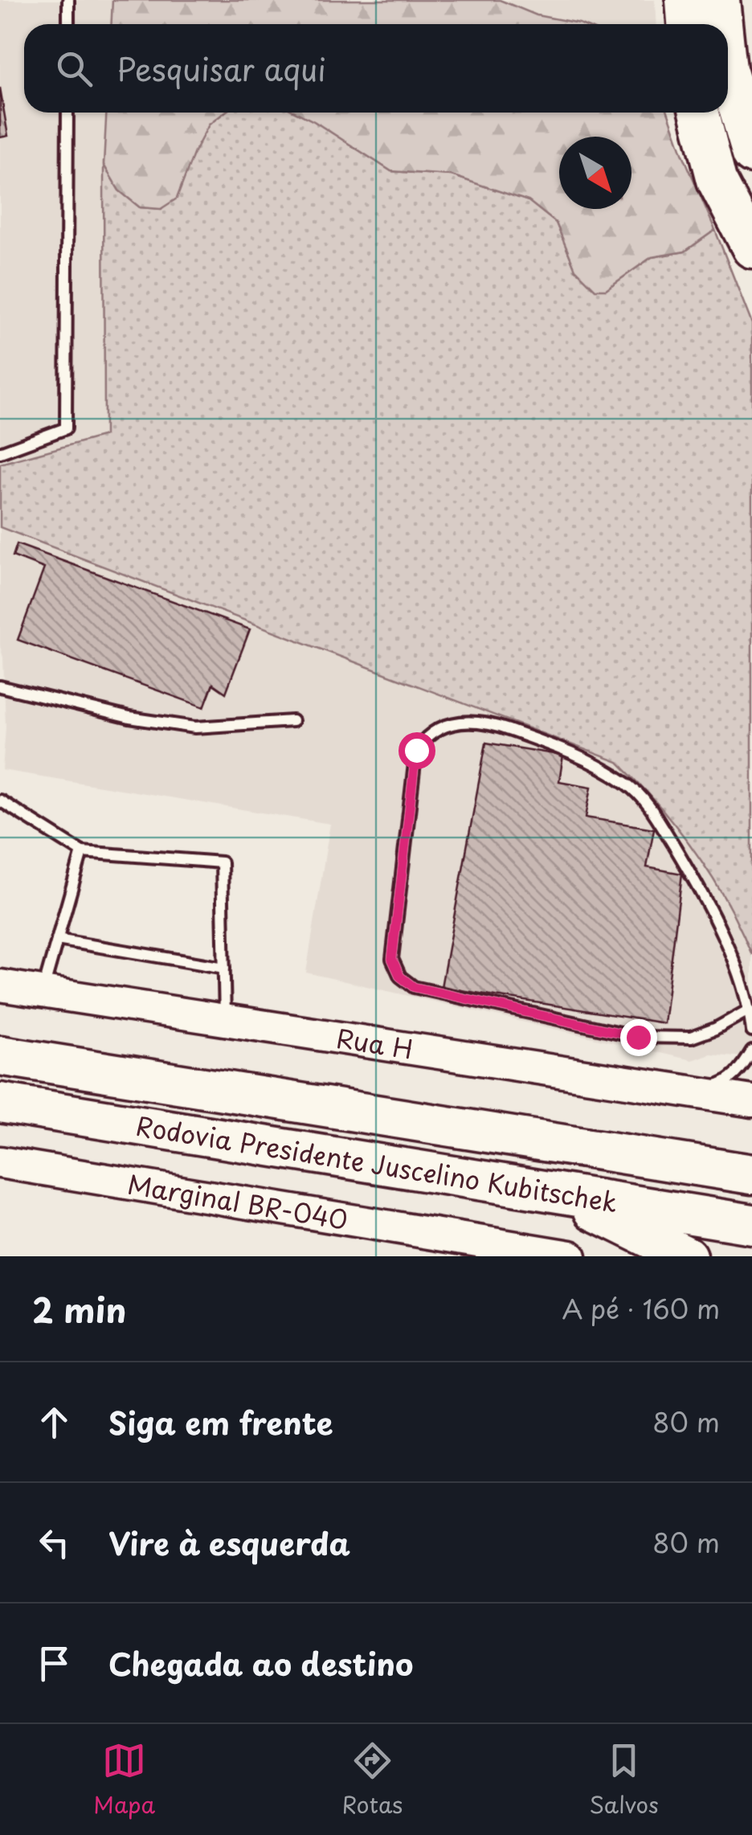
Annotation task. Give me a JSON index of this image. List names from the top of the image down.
{
  "streets": {
    "highway": ["Rodovia Presidente Juscelino Kubitschek"],
    "main road": ["Rua H", "Marginal BR-040"]
  },
  "north": "bottom right",
  "page": {
    "search": "Pesquisar aqui",
    "heading": ["2 min", "A pé · 160 m"],
    "list": [
      ["Siga em frente", "80 m"],
      ["Vire à esquerda", "80 m"],
      "Chegada ao destino"
    ],
    "nav": ["Mapa", "Rotas", "Salvos"]
  }
}
